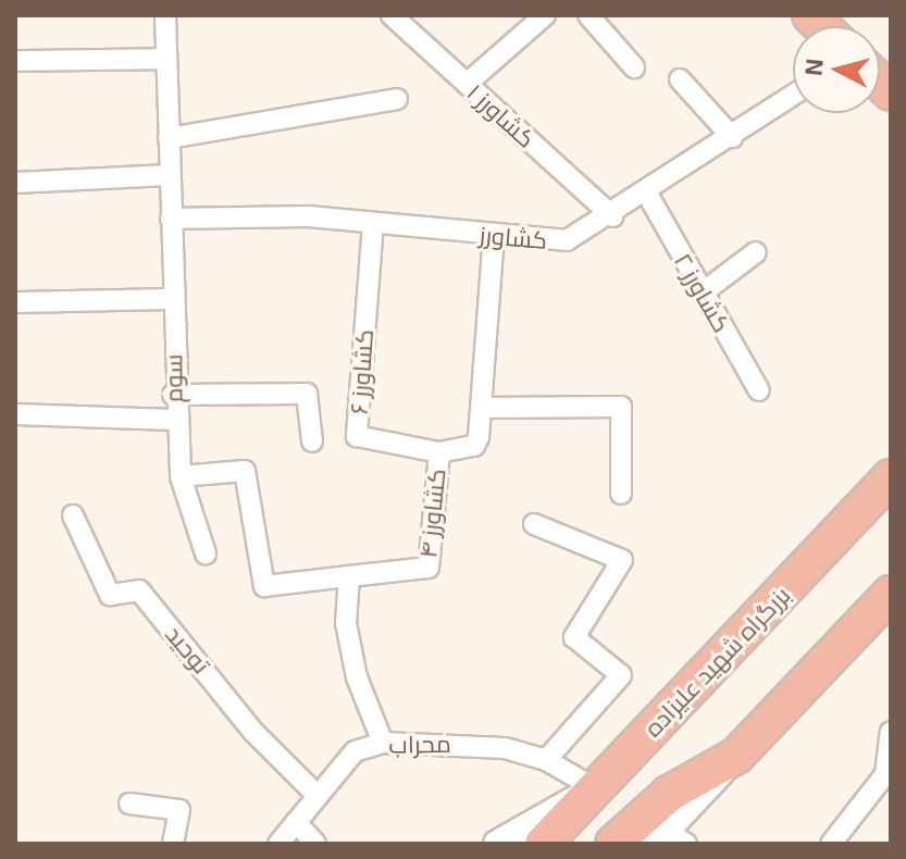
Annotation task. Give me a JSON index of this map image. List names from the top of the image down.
{
  "streets": {
    "highway": ["بزرگراه شهید علیزاده"],
    "street": [
      "کشاورز ۱",
      "کشاورز",
      "کشاورز ۲",
      "کشاورز ۶",
      "سوم",
      "کشاورز ۴",
      "توحید",
      "محراب"
    ]
  },
  "crossings": [
    ["کشاورز ۱", "کشاورز"],
    ["کشاورز", "کشاورز ۲"],
    ["کشاورز", "کشاورز ۶"],
    ["کشاورز", "سوم"],
    ["کشاورز", "کشاورز ۴"],
    ["کشاورز ۶", "کشاورز ۴"],
    ["توحید", "محراب"],
    ["بزرگراه شهید علیزاده", "محراب"]
  ],
  "north": "left"
}
